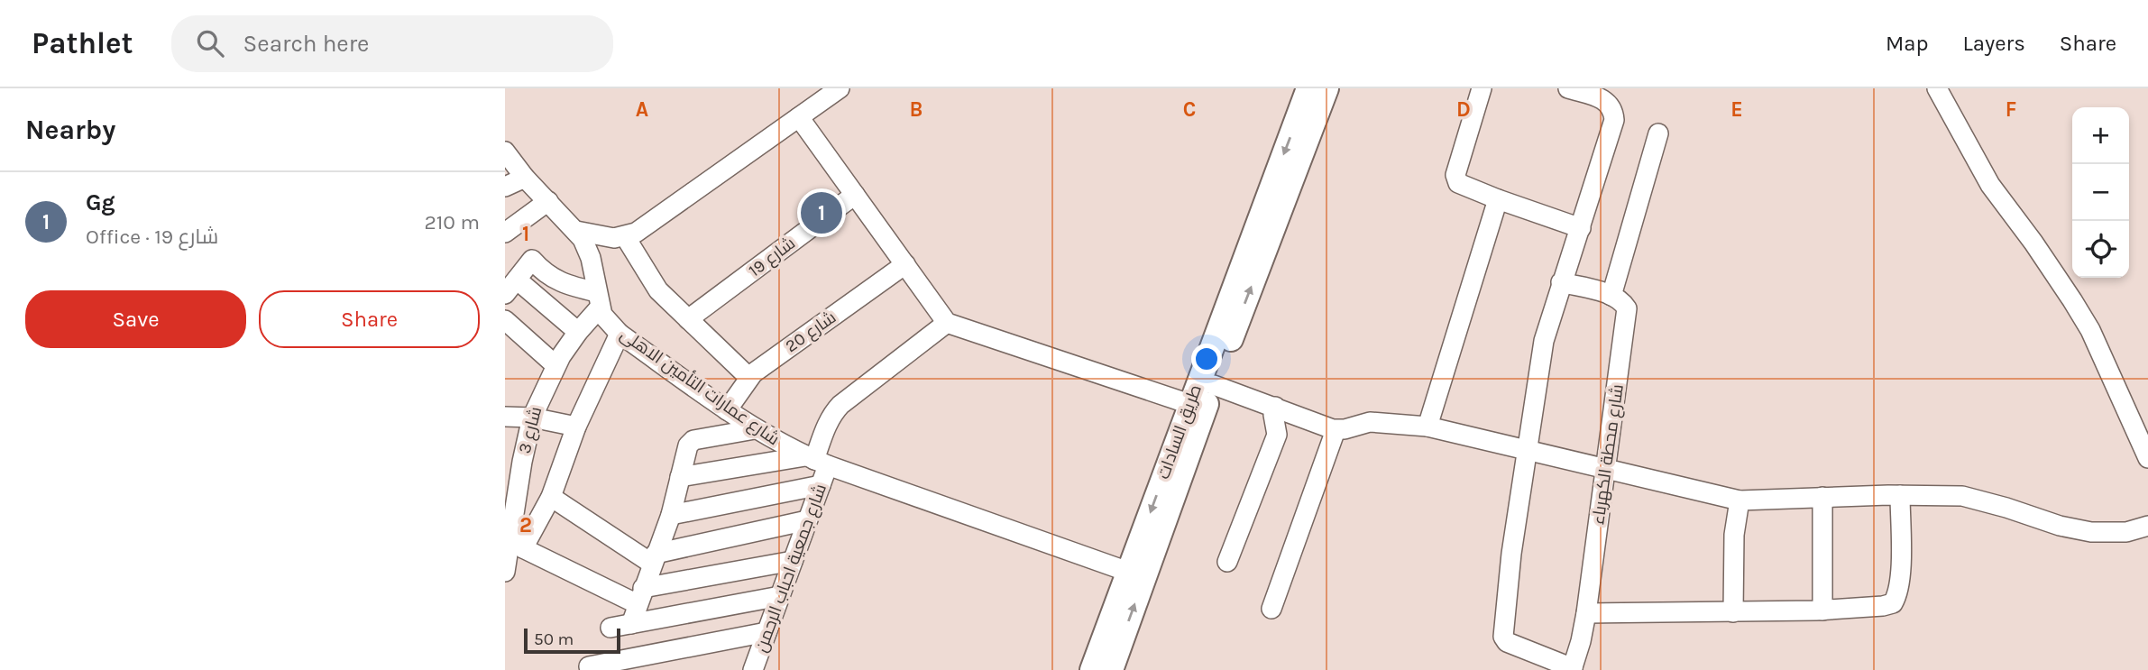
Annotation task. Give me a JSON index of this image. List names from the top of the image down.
{
  "streets": {
    "main road": ["طريق السادات"],
    "street": [
      "شارع 19",
      "شارع 20",
      "شارع عمارات التأمين الاهلى",
      "شارع 3",
      "شارع محطة الكهرباء",
      "شارع جمعية احباب الرحمن"
    ]
  },
  "crossings": [
    ["شارع 20", "شارع عمارات التأمين الاهلى"],
    ["شارع عمارات التأمين الاهلى", "شارع 3"],
    ["شارع عمارات التأمين الاهلى", "طريق السادات"],
    ["شارع عمارات التأمين الاهلى", "شارع جمعية احباب الرحمن"]
  ],
  "scale_bar": "50 m",
  "page": {
    "header": "Pathlet",
    "search": "Search here",
    "nav": ["Map", "Layers", "Share"],
    "heading": "Nearby",
    "map_buttons": ["+", "−"],
    "list": [
      {
        "mark": "1",
        "name": "Gg",
        "note": "Office · شارع 19",
        "value": "210 m"
      }
    ],
    "pins": "1",
    "buttons": ["Save", "Share"],
    "scale": "50 m"
  },
  "grid": {
    "columns": [
      "A",
      "B",
      "C",
      "D",
      "E",
      "F"
    ],
    "rows": ["1", "2"]
  }
}
